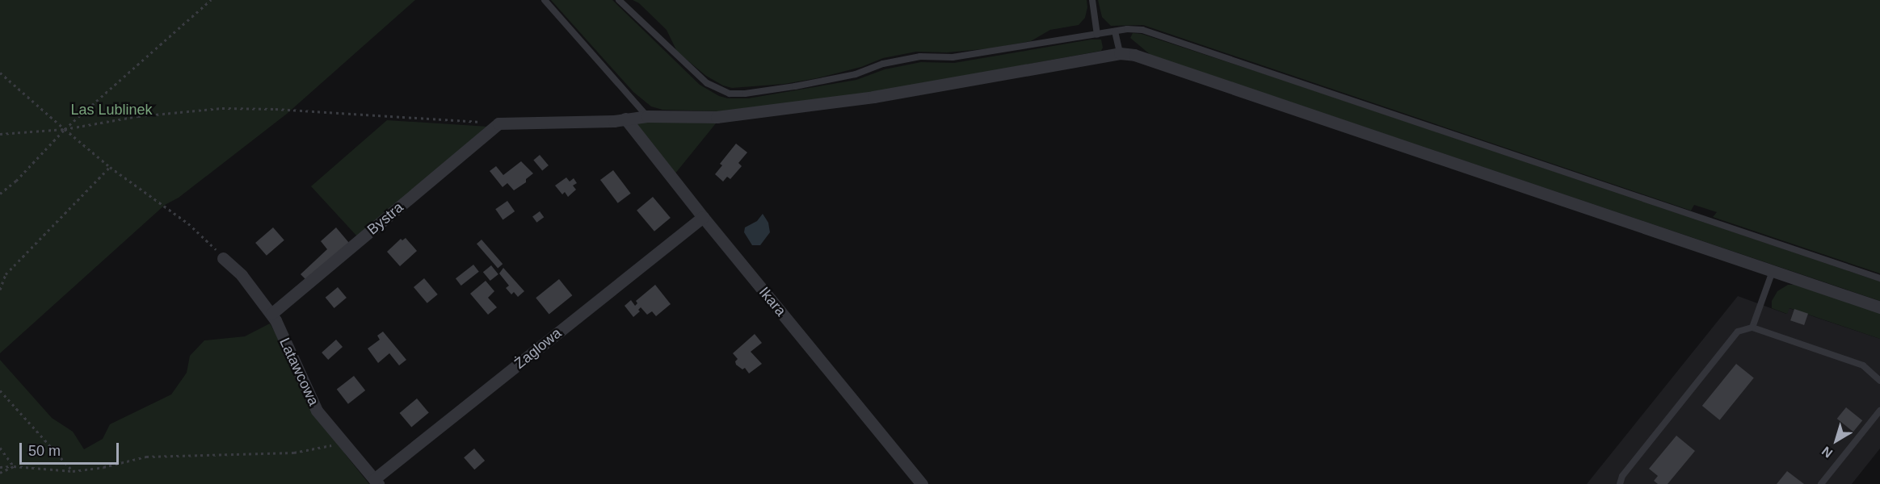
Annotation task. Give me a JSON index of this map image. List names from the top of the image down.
{
  "streets": {
    "street": [
      "Bystra",
      "Ikara",
      "Żaglowa",
      "Latawcowa"
    ]
  },
  "crossings": [
    ["Bystra", "Latawcowa"],
    ["Ikara", "Żaglowa"],
    ["Żaglowa", "Latawcowa"]
  ],
  "parks": ["Las Lublinek"],
  "scale_bar": "50 m",
  "north": "bottom left"
}
